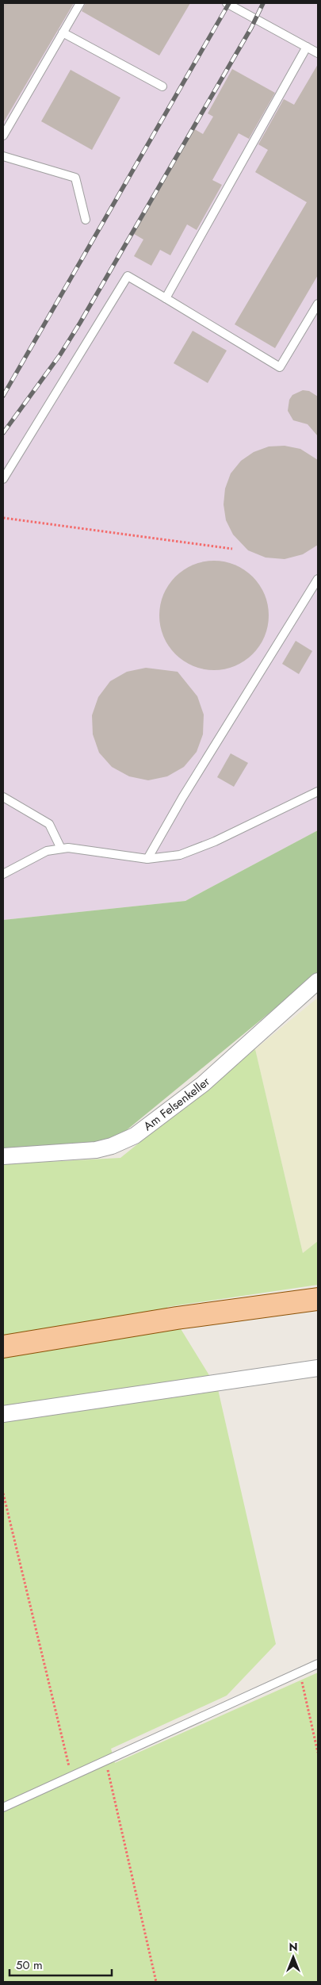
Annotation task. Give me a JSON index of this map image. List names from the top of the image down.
{
  "streets": {
    "street": ["Am Felsenkeller"]
  },
  "scale_bar": "50 m",
  "north": "top"
}
